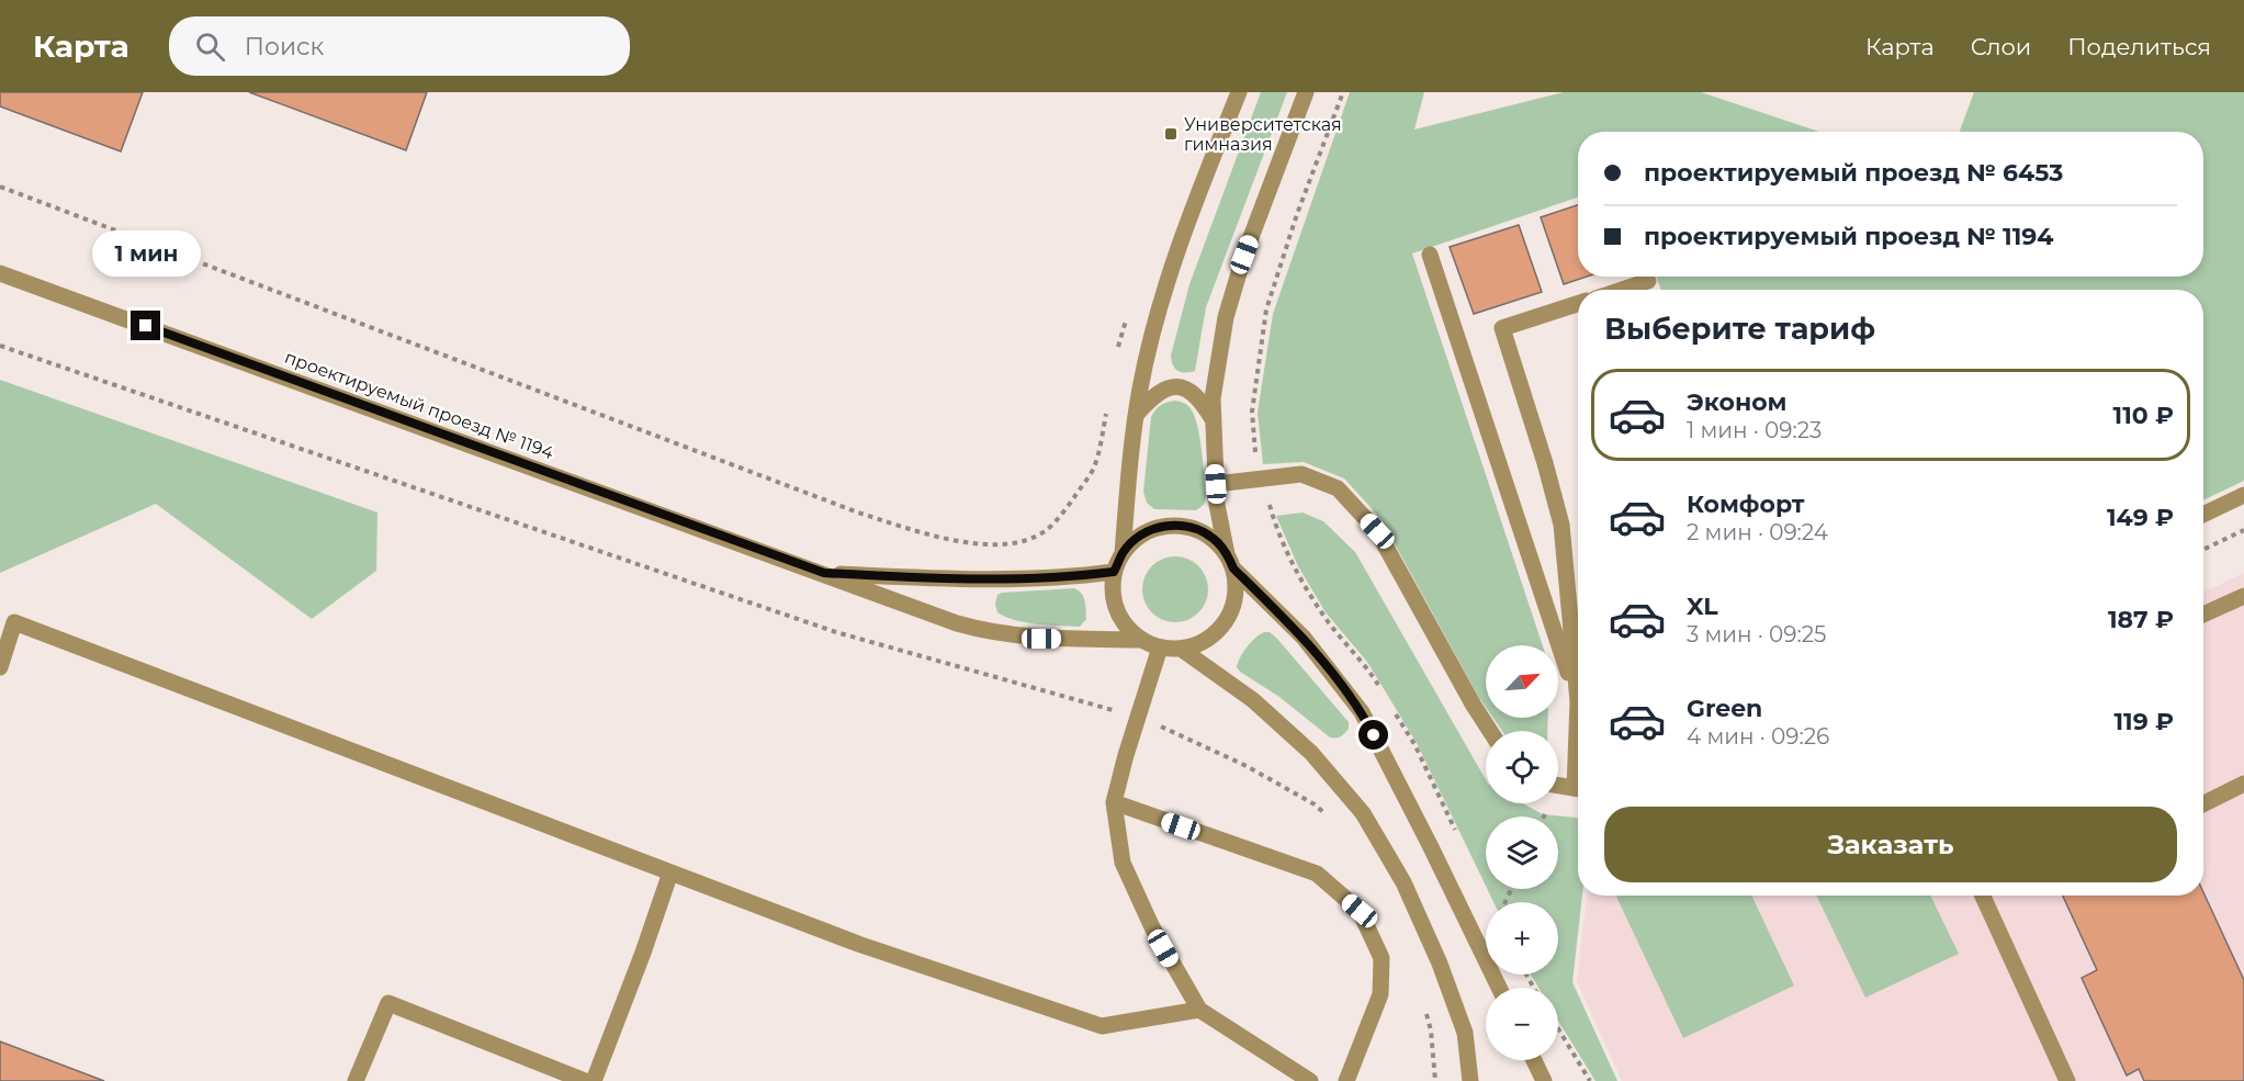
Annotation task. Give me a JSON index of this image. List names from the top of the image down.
{
  "streets": {
    "street": ["проектируемый проезд № 1194"]
  },
  "places": {
    "transit": ["Университетская гимназия"]
  },
  "north": "top right",
  "page": {
    "header": "Карта",
    "search": "Поиск",
    "nav": ["Карта", "Слои", "Поделиться"],
    "banner": ["проектируемый проезд № 6453", "проектируемый проезд № 1194"],
    "bubble": "1 мин",
    "heading": "Выберите тариф",
    "list": [
      {
        "name": "Эконом",
        "note": "1 мин · 09:23",
        "value": "110 ₽"
      },
      {
        "name": "Комфорт",
        "note": "2 мин · 09:24",
        "value": "149 ₽"
      },
      {
        "name": "XL",
        "note": "3 мин · 09:25",
        "value": "187 ₽"
      },
      {
        "name": "Green",
        "note": "4 мин · 09:26",
        "value": "119 ₽"
      }
    ],
    "map_buttons": ["+", "−"],
    "buttons": "Заказать"
  }
}
